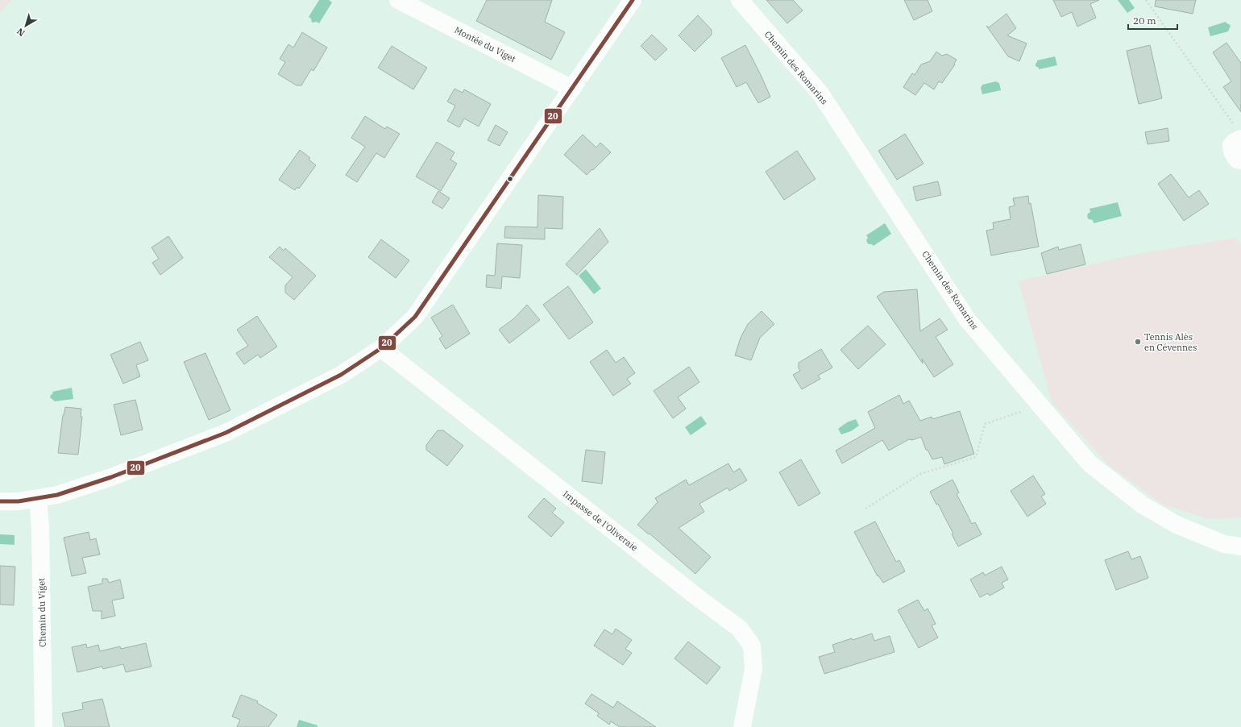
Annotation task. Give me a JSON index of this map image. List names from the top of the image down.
{
  "streets": {
    "street": [
      "Montée du Viget",
      "Chemin des Romarins",
      "Impasse de l'Oliveraie",
      "Chemin du Viget"
    ]
  },
  "places": ["Tennis Alès en Cévennes"],
  "lines": ["transit line 20"],
  "scale_bar": "20 m",
  "north": "bottom left"
}
